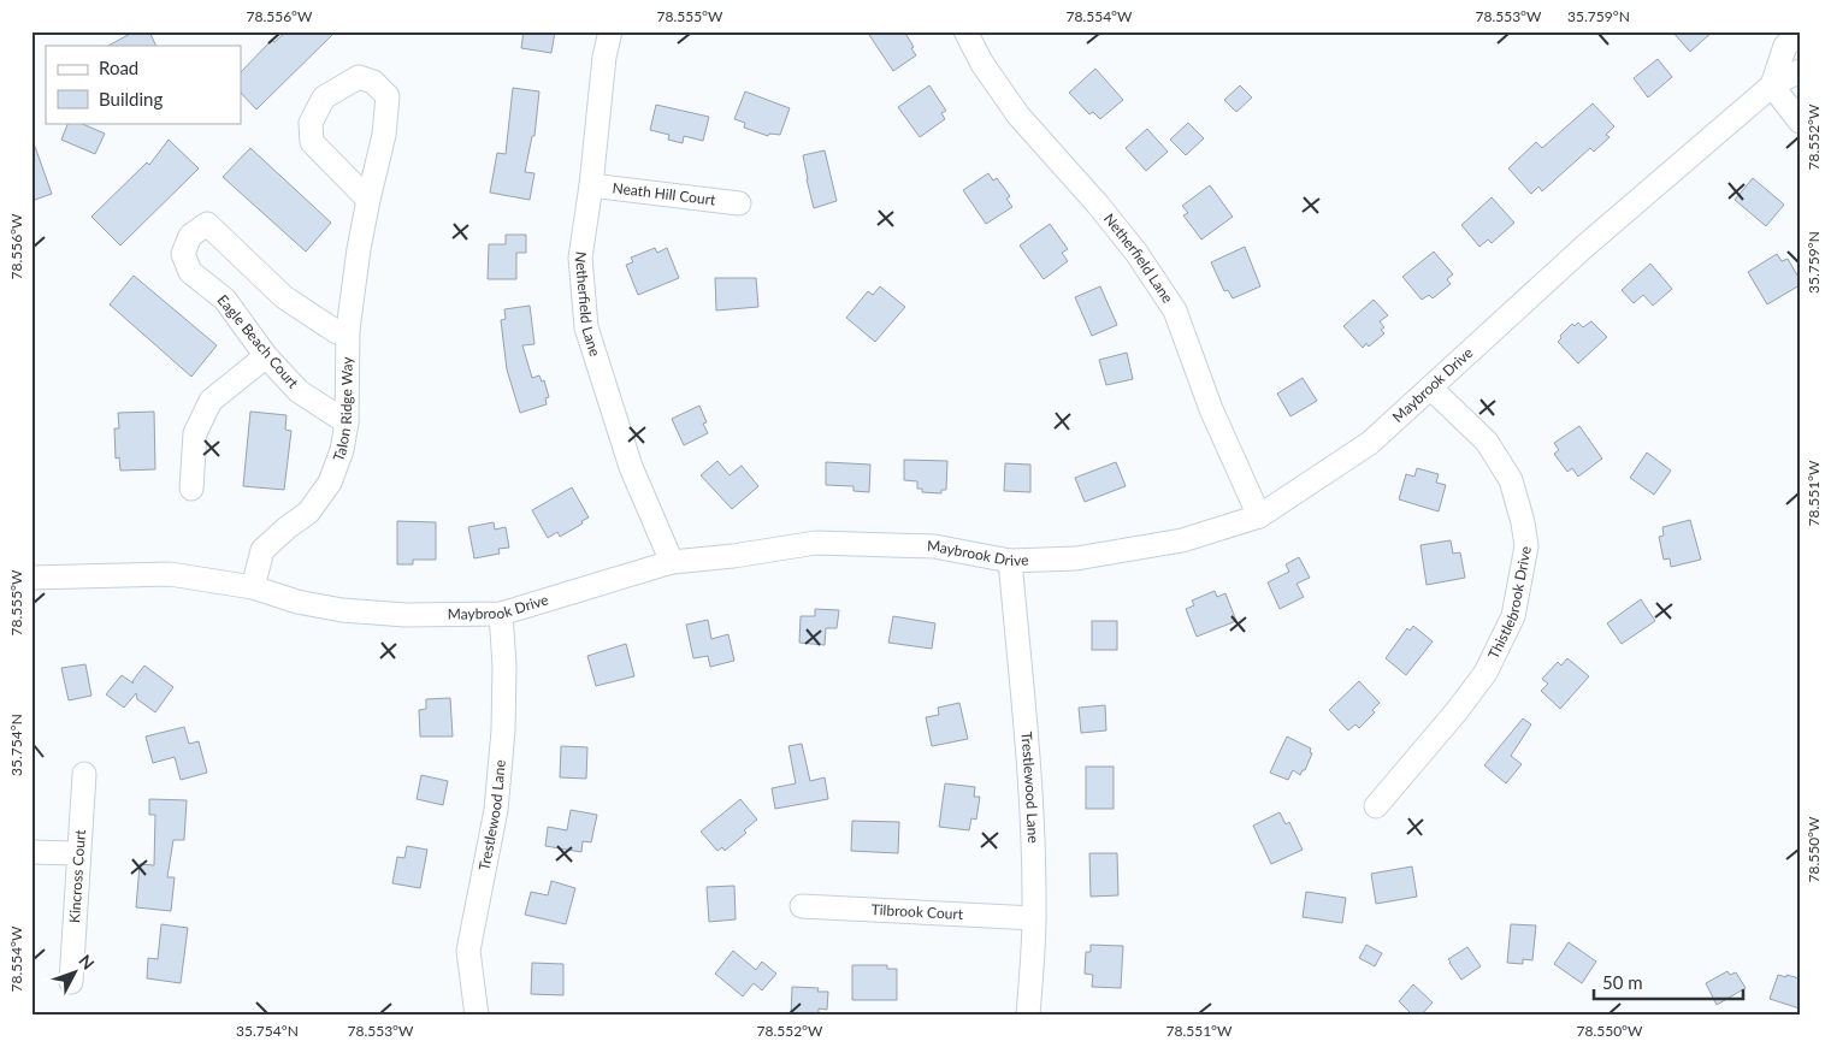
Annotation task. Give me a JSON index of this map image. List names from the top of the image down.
{
  "streets": {
    "street": [
      "Neath Hill Court",
      "Netherfield Lane",
      "Eagle Beach Court",
      "Maybrook Drive",
      "Talon Ridge Way",
      "Thistlebrook Drive",
      "Trestlewood Lane",
      "Kincross Court",
      "Tilbrook Court"
    ]
  },
  "crossings": [
    ["Neath Hill Court", "Netherfield Lane"],
    ["Netherfield Lane", "Maybrook Drive"],
    ["Eagle Beach Court", "Talon Ridge Way"],
    ["Maybrook Drive", "Talon Ridge Way"],
    ["Maybrook Drive", "Thistlebrook Drive"],
    ["Maybrook Drive", "Trestlewood Lane"],
    ["Trestlewood Lane", "Tilbrook Court"]
  ],
  "legend": ["Road", "Building"],
  "scale_bar": "50 m",
  "north": "top right",
  "coordinates": [
    "78.556°W",
    "78.555°W",
    "78.554°W",
    "78.553°W",
    "35.759°N",
    "78.552°W",
    "78.551°W",
    "35.754°N",
    "78.550°W"
  ]
}
